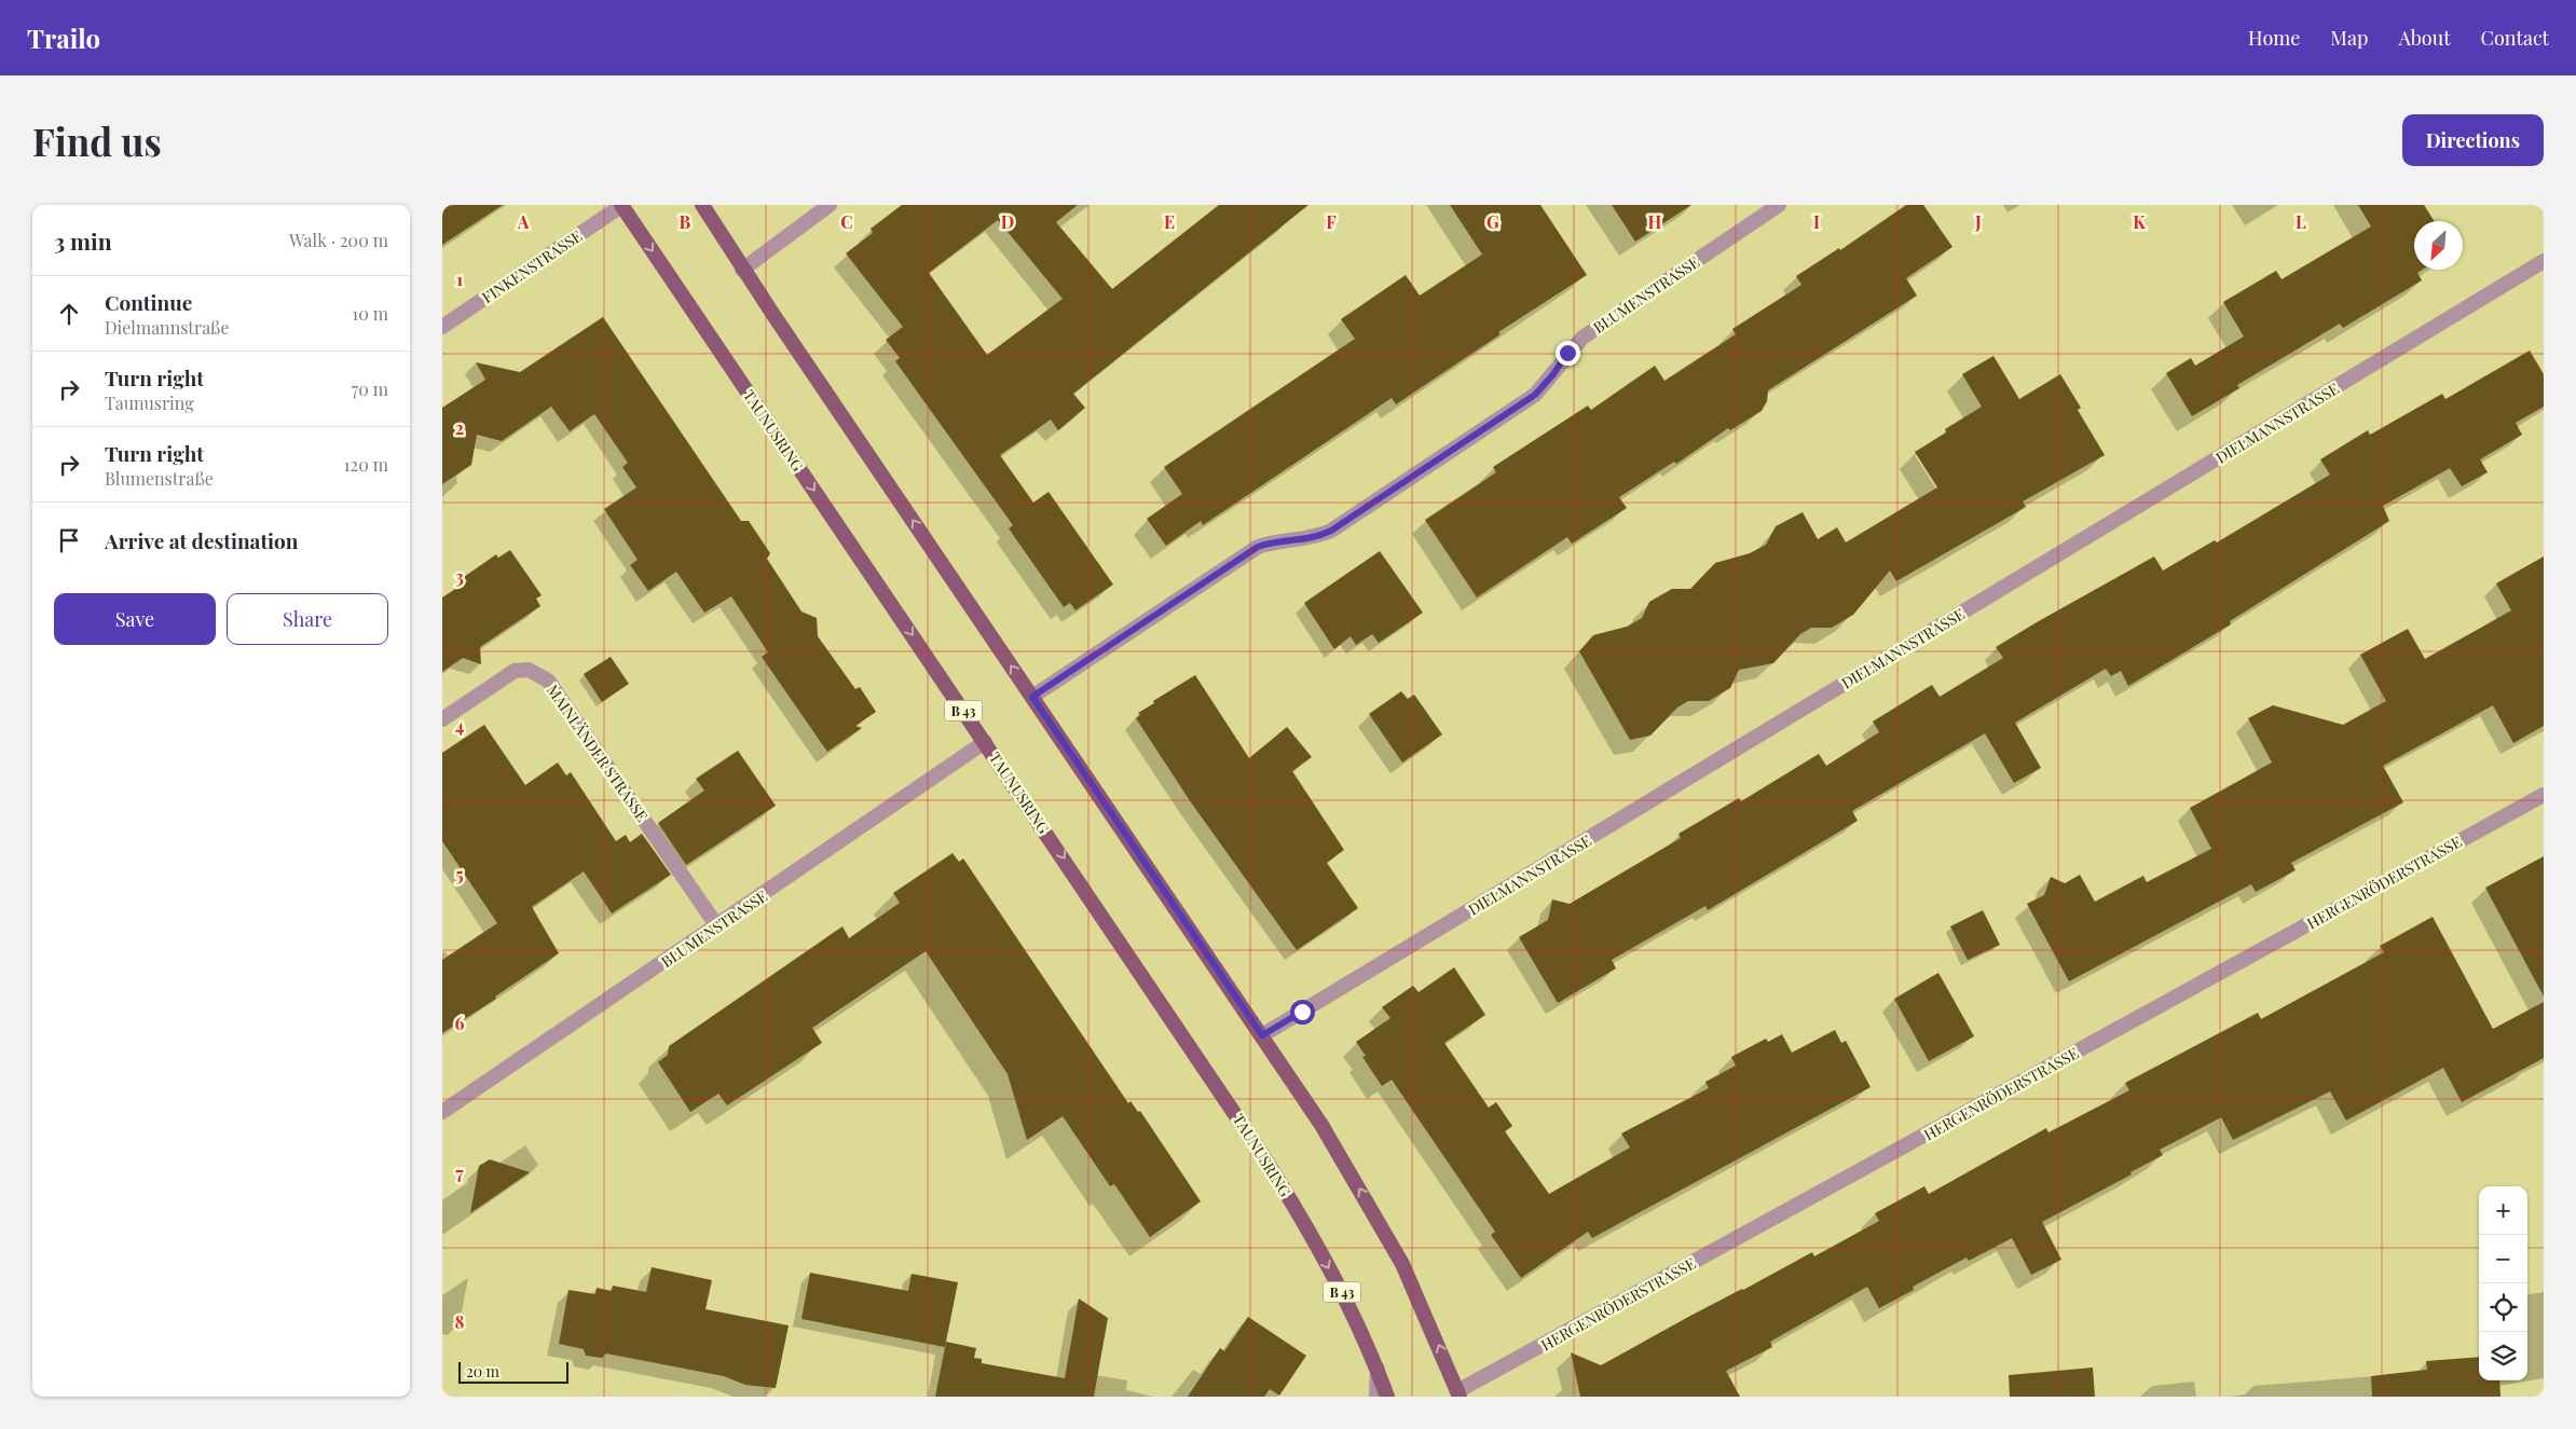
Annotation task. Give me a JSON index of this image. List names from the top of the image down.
{
  "streets": {
    "main road": ["TAUNUSRING", "B 43"],
    "street": [
      "FINKENSTRASSE",
      "BLUMENSTRASSE",
      "DIELMANNSTRASSE",
      "MAINLÄNDER STRASSE",
      "HERGENRÖDERSTRASSE"
    ]
  },
  "crossings": [
    ["FINKENSTRASSE", "TAUNUSRING"],
    ["BLUMENSTRASSE", "TAUNUSRING"],
    ["BLUMENSTRASSE", "MAINLÄNDER STRASSE"]
  ],
  "scale_bar": "20 m",
  "north": "bottom left",
  "page": {
    "header": "Trailo",
    "nav": [
      "Home",
      "Map",
      "About",
      "Contact"
    ],
    "buttons": [
      "Directions",
      ["Save", "Share"]
    ],
    "title": "Find us",
    "heading": ["3 min", "Walk · 200 m"],
    "list": [
      ["Continue", "Dielmannstraße", "10 m"],
      ["Turn right", "Taunusring", "70 m"],
      ["Turn right", "Blumenstraße", "120 m"],
      "Arrive at destination"
    ],
    "map_buttons": ["+", "−"],
    "scale": "20 m"
  },
  "grid": {
    "columns": [
      "A",
      "B",
      "C",
      "D",
      "E",
      "F",
      "G",
      "H",
      "I",
      "J",
      "K",
      "L"
    ],
    "rows": [
      "1",
      "2",
      "3",
      "4",
      "5",
      "6",
      "7",
      "8"
    ]
  }
}
